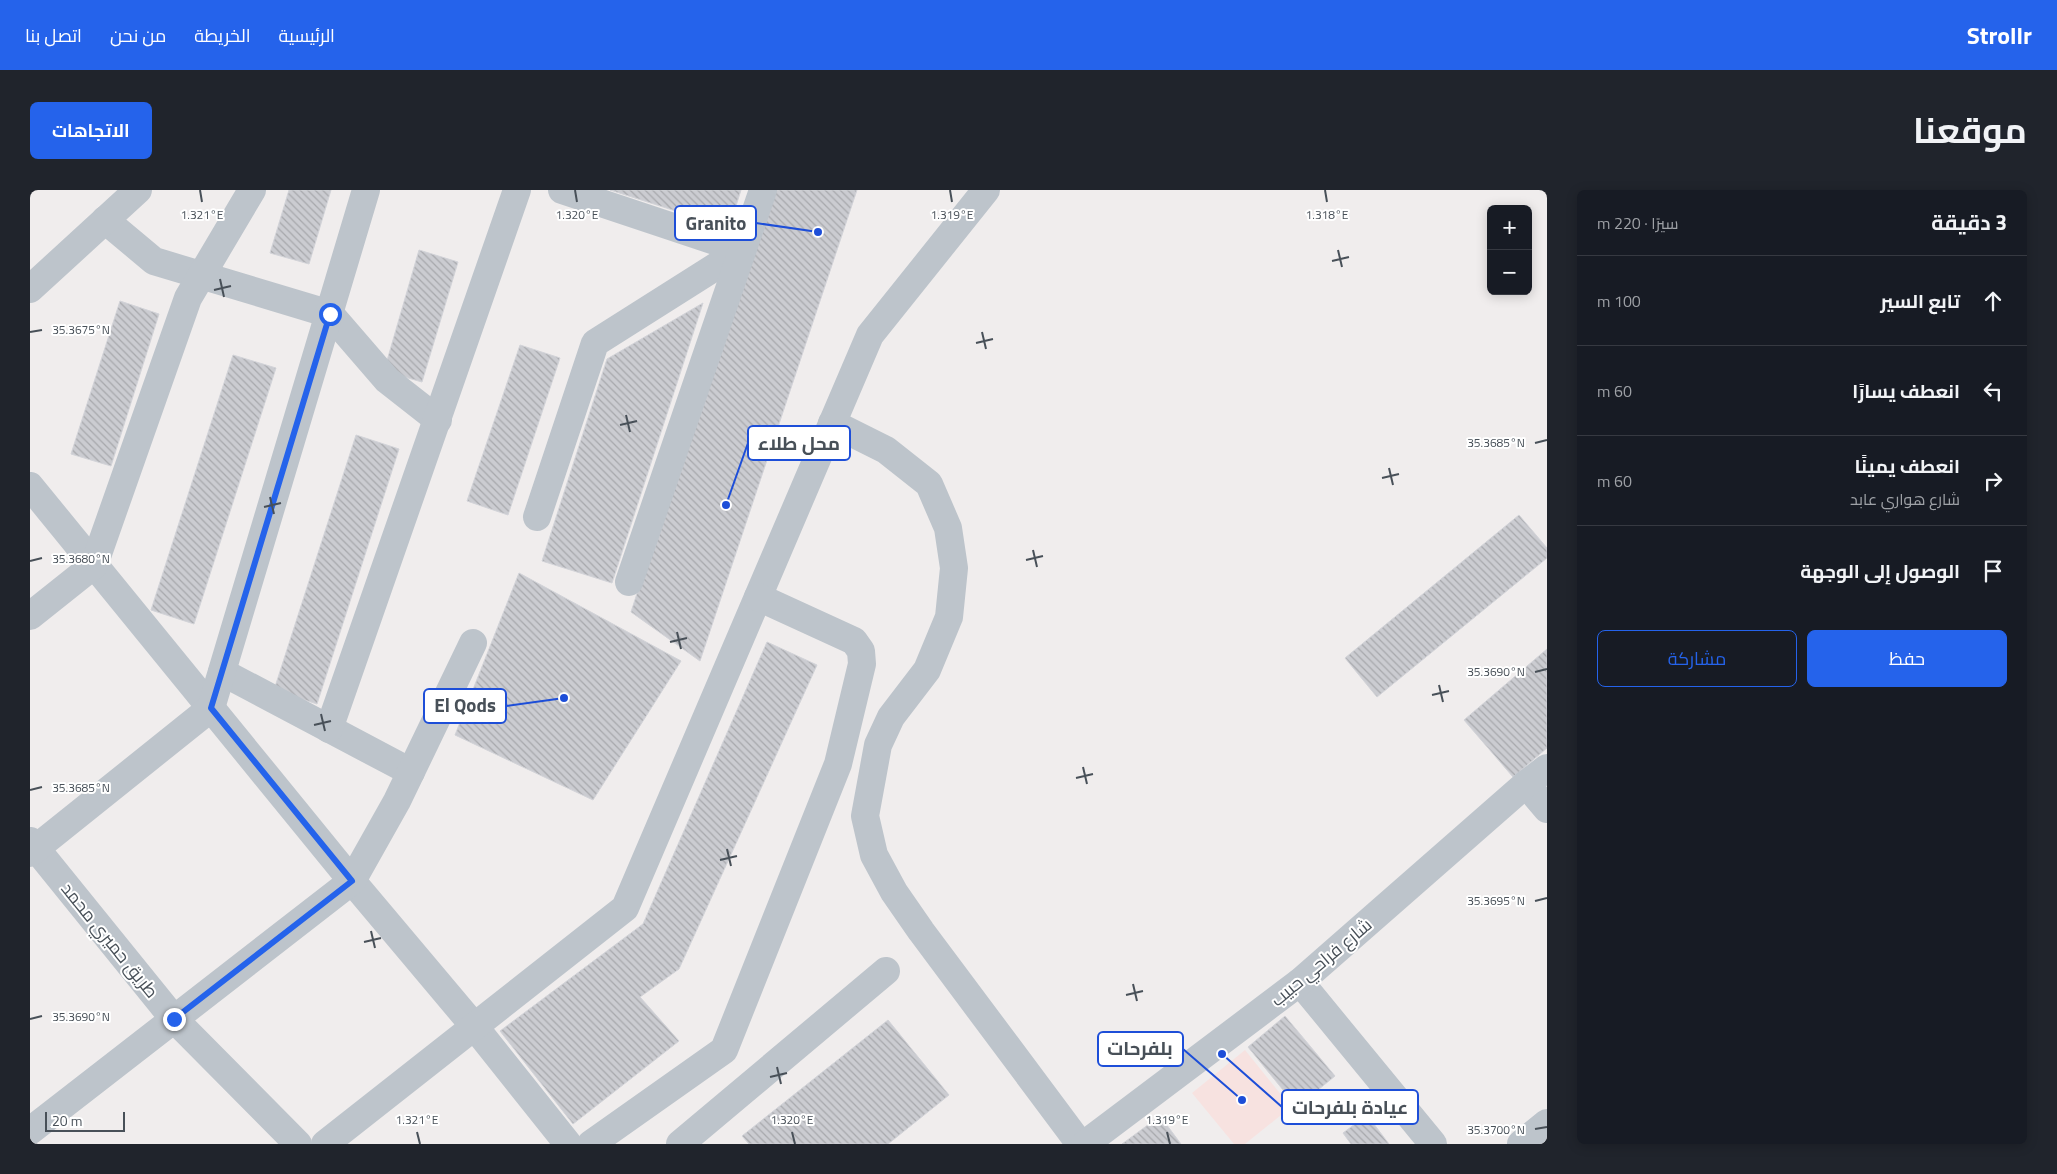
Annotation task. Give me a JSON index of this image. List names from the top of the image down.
{
  "streets": {
    "street": ["طريق حميري محمد", "شارع فراحي حبيب"]
  },
  "places": [
    "Granito",
    "محل طلاء",
    "El Qods",
    "عيادة بلفرحات",
    "بلفرحات"
  ],
  "scale_bar": "20 m",
  "page": {
    "header": "Strollr",
    "nav": [
      "الرئيسية",
      "الخريطة",
      "من نحن",
      "اتصل بنا"
    ],
    "title": "موقعنا",
    "buttons": [
      "الاتجاهات",
      ["حفظ", "مشاركة"]
    ],
    "heading": ["3 دقيقة", "سيرًا · 220 m"],
    "map_buttons": ["+", "−"],
    "list": [
      ["تابع السير", "100 m"],
      ["انعطف يسارًا", "60 m"],
      ["انعطف يمينًا", "شارع هواري عابد", "60 m"],
      "الوصول إلى الوجهة"
    ],
    "scale": "20 m"
  },
  "coordinates": [
    "1.321°E",
    "1.320°E",
    "1.319°E",
    "1.318°E",
    "35.3675°N",
    "35.3685°N",
    "35.3680°N",
    "35.3690°N",
    "35.3695°N",
    "35.3700°N"
  ]
}
